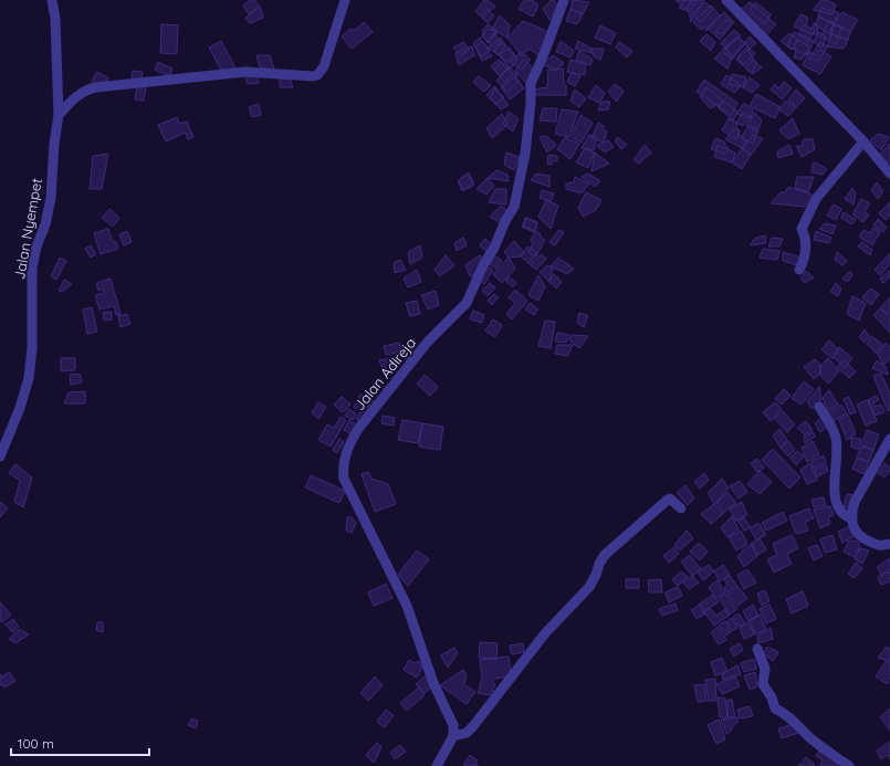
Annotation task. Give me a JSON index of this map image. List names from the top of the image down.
{
  "streets": {
    "street": ["Jalan Nyempet", "Jalan Adireja"]
  },
  "scale_bar": "100 m"
}
